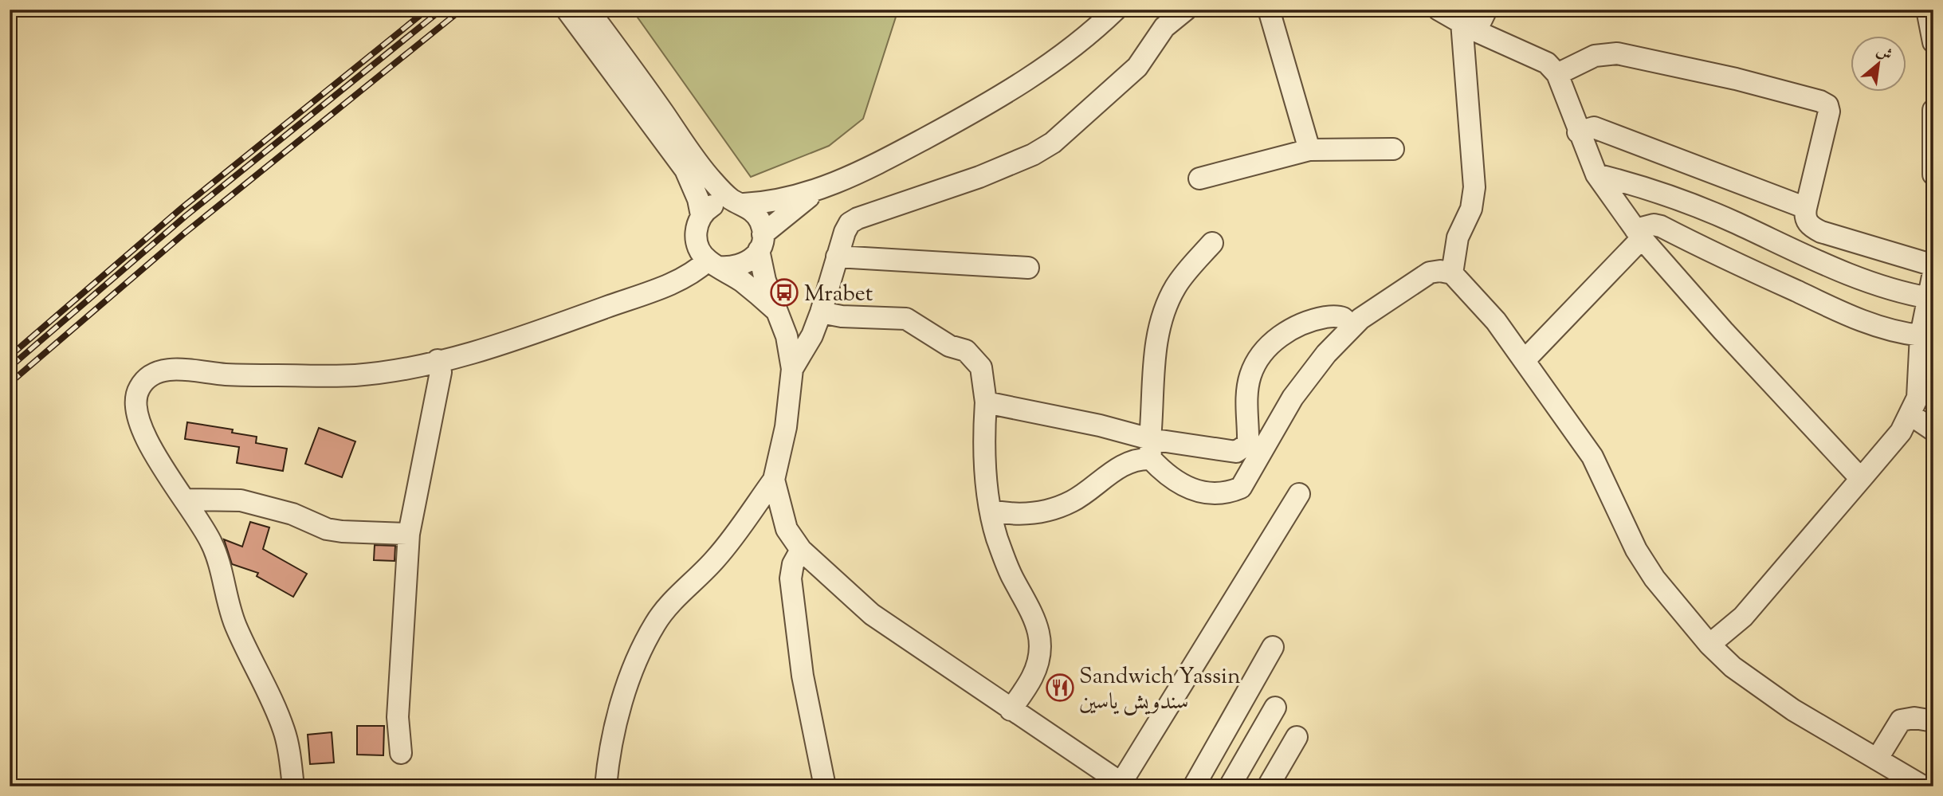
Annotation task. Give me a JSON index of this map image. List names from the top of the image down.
{
  "places": {
    "bus stop": ["Mrabet"],
    "restaurant": ["Sandwich Yassin سندويش ياسين"]
  },
  "north": "top right"
}
